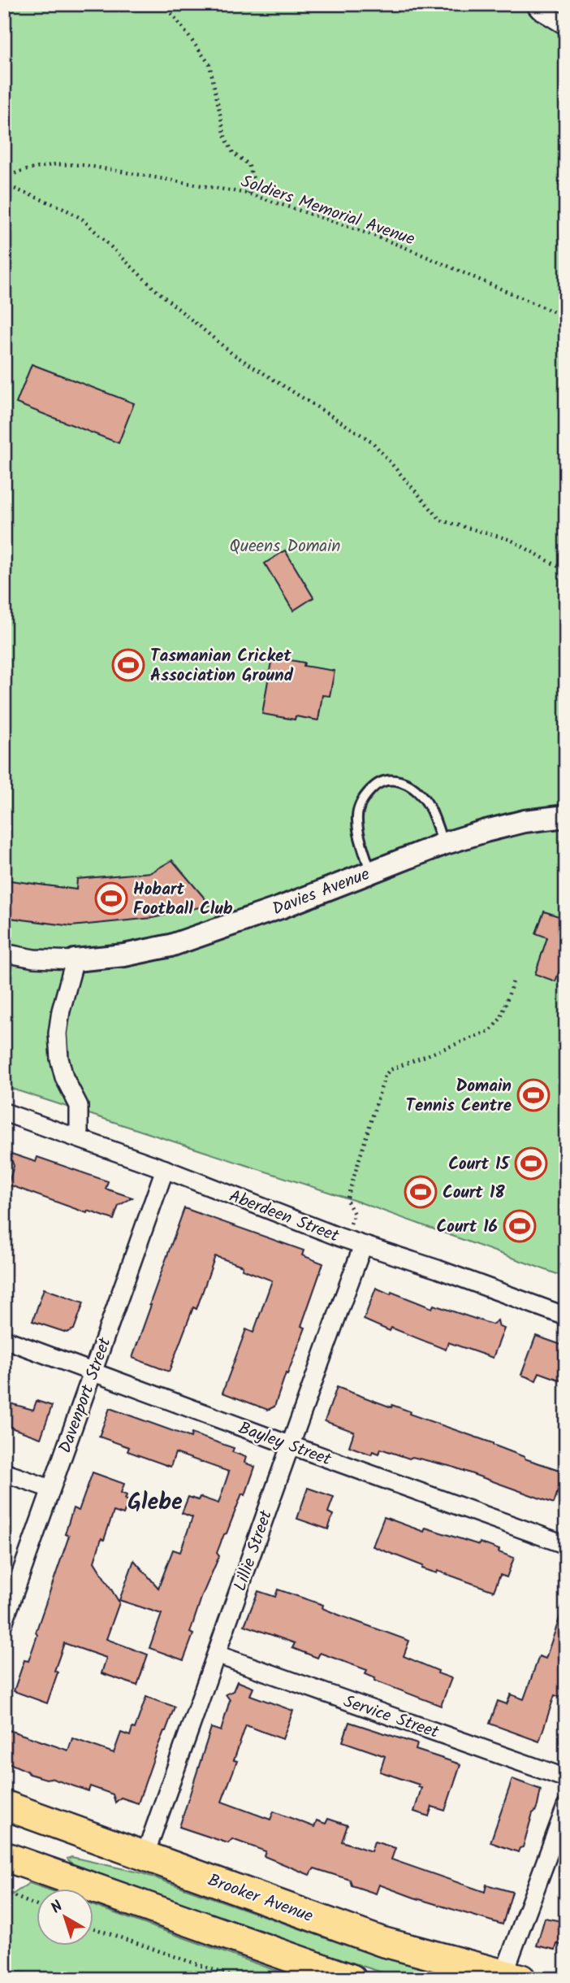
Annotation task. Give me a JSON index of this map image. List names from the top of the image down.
{
  "streets": {
    "highway": ["Brooker Avenue"],
    "street": [
      "Davies Avenue",
      "Aberdeen Street",
      "Davenport Street",
      "Bayley Street",
      "Lillie Street",
      "Service Street"
    ],
    "path": ["Soldiers Memorial Avenue"]
  },
  "crossings": [
    ["Aberdeen Street", "Davenport Street"],
    ["Aberdeen Street", "Lillie Street"],
    ["Davenport Street", "Bayley Street"],
    ["Bayley Street", "Lillie Street"],
    ["Lillie Street", "Service Street"],
    ["Lillie Street", "Brooker Avenue"]
  ],
  "districts": ["Glebe"],
  "parks": ["Queens Domain"],
  "places": {
    "sports": [
      "Tasmanian Cricket Association Ground",
      "Hobart Football Club",
      "Domain Tennis Centre",
      "Court 15",
      "Court 18",
      "Court 16"
    ]
  },
  "north": "top left"
}
